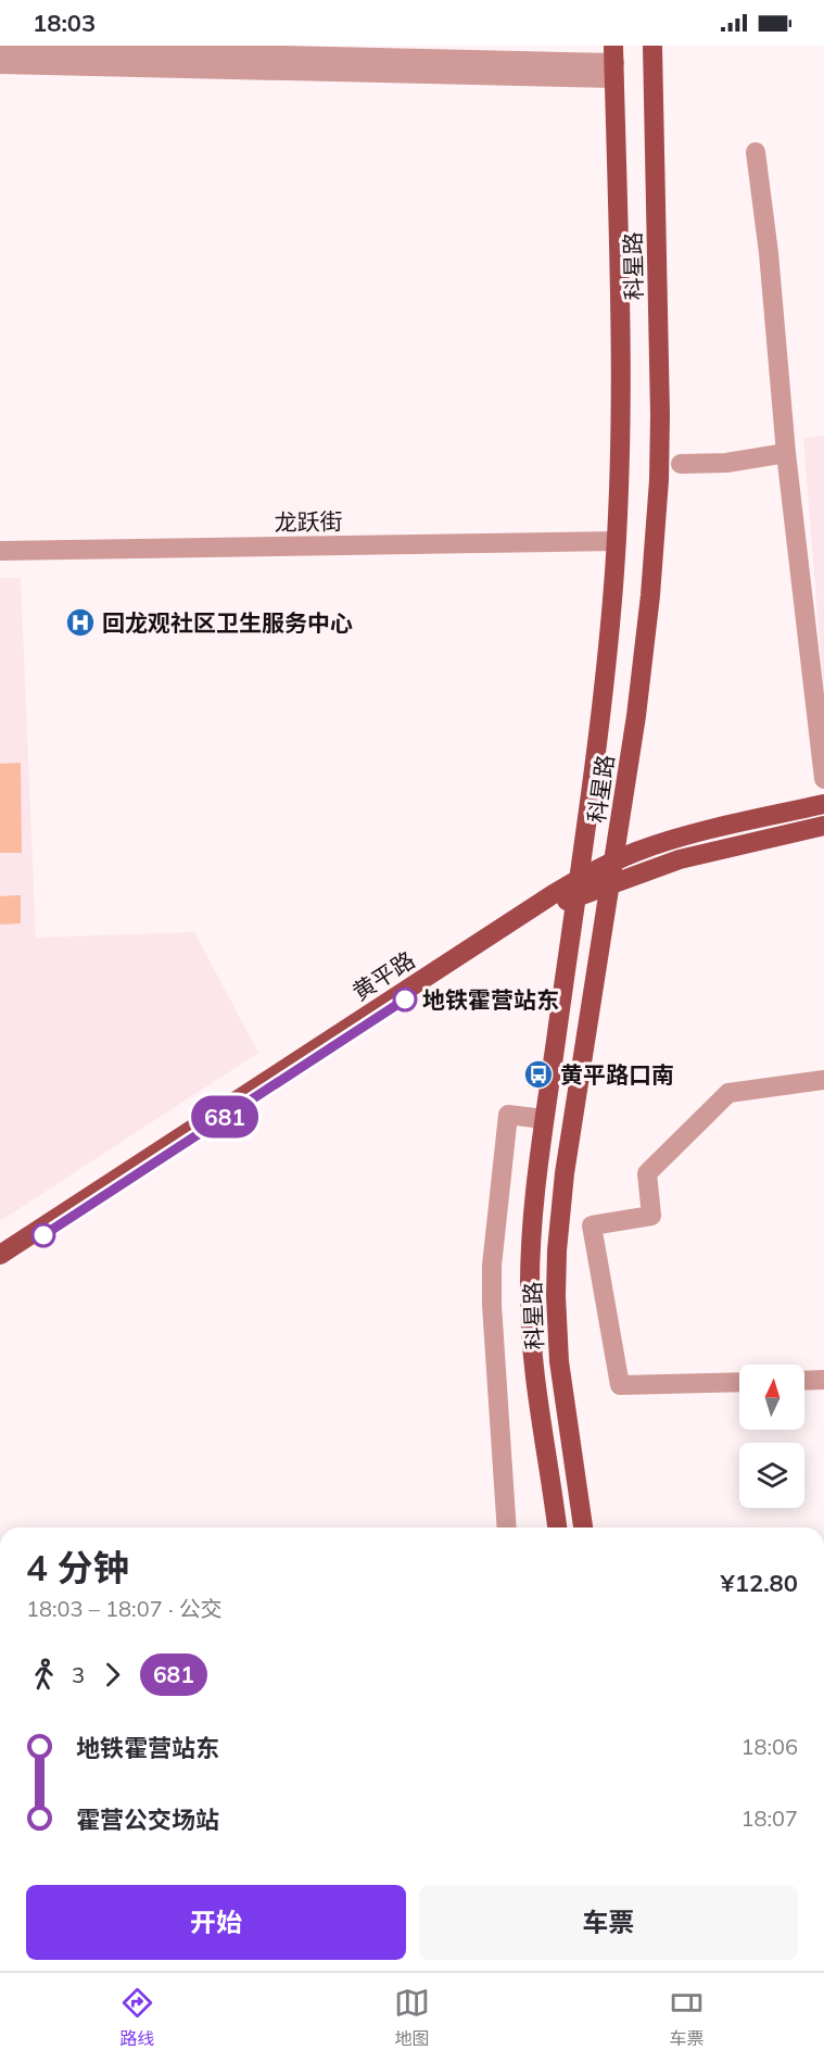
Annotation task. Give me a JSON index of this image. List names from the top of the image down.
{
  "streets": {
    "main road": ["科星路", "黄平路"],
    "street": ["龙跃街"]
  },
  "crossings": [
    ["科星路", "龙跃街"],
    ["科星路", "黄平路"]
  ],
  "places": {
    "hospital": ["回龙观社区卫生服务中心"],
    "other": ["地铁霍营站东"],
    "bus stop": ["黄平路口南"]
  },
  "lines": ["bus line 681"],
  "north": "top",
  "page": {
    "status": "18:03",
    "on_map": "681",
    "heading": ["4 分钟", "18:03 – 18:07 · 公交", "¥12.80"],
    "legs": ["3", "681"],
    "list": [
      {
        "name": "地铁霍营站东",
        "value": "18:06"
      },
      {
        "name": "霍营公交场站",
        "value": "18:07"
      }
    ],
    "buttons": ["开始", "车票"],
    "tabs": ["路线", "地图", "车票"]
  }
}
